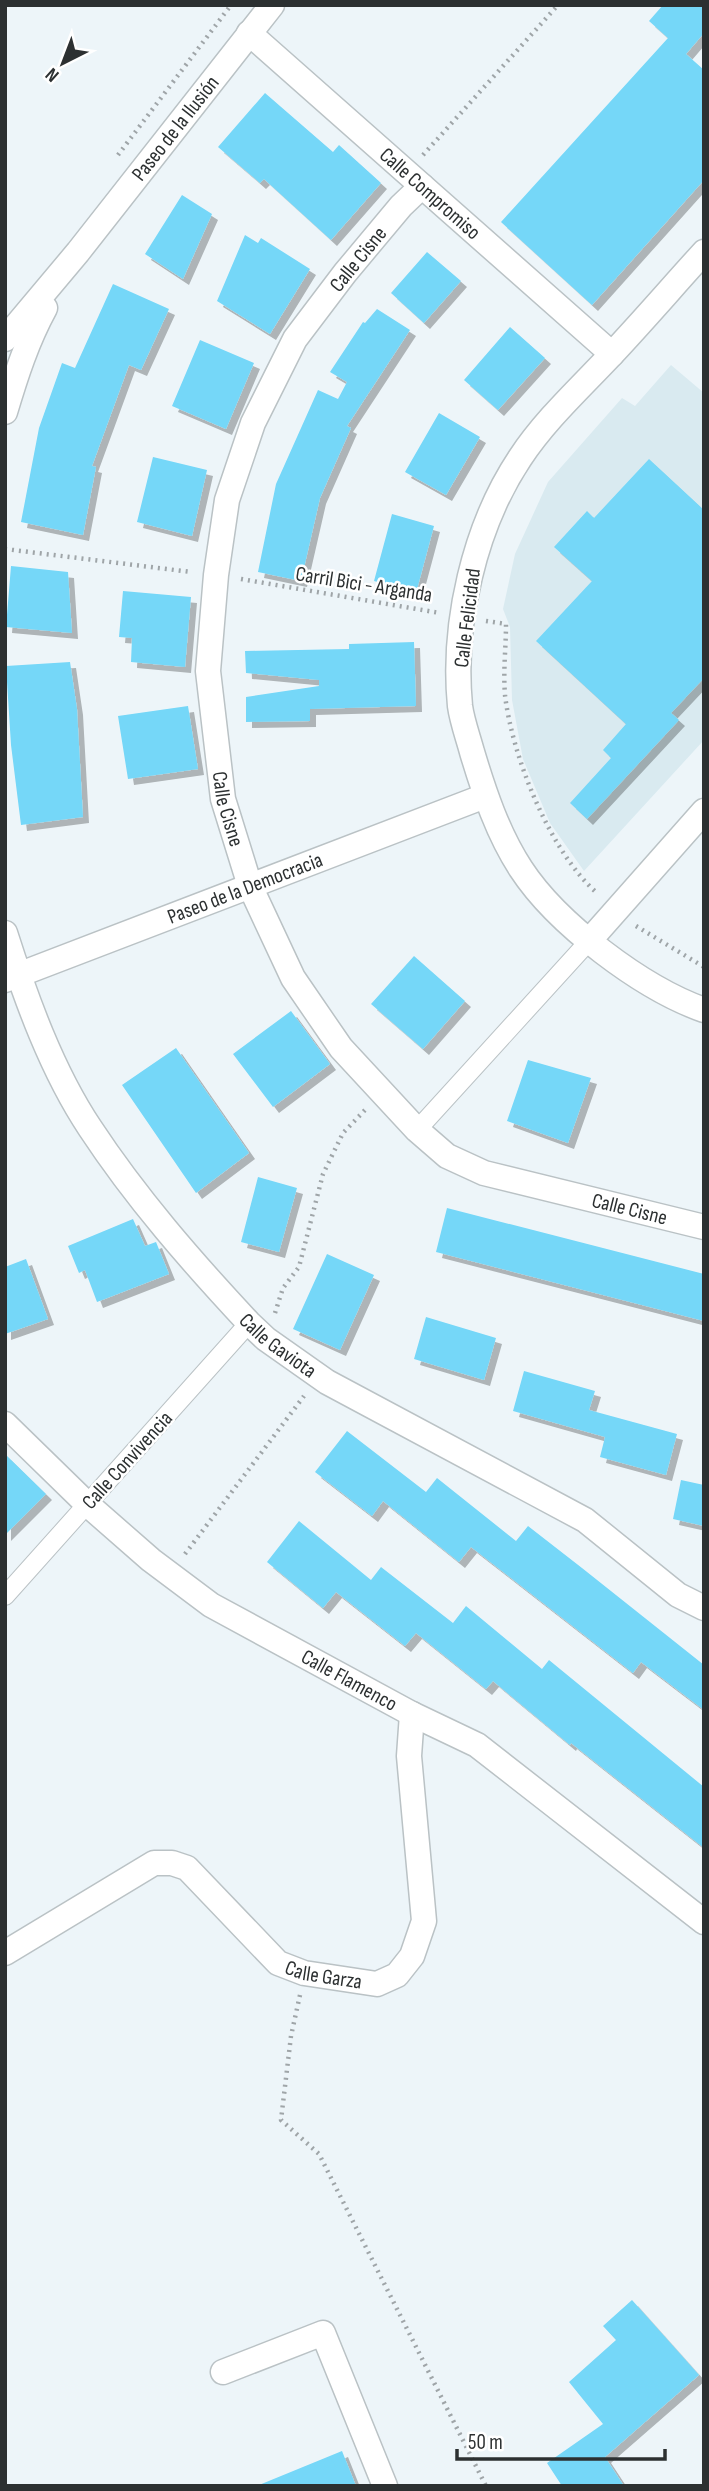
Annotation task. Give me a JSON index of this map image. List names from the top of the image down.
{
  "streets": {
    "street": [
      "Paseo de la Ilusión",
      "Calle Compromiso",
      "Calle Cisne",
      "Calle Felicidad",
      "Paseo de la Democracia",
      "Calle Gaviota",
      "Calle Convivencia",
      "Calle Flamenco",
      "Calle Garza"
    ],
    "path": ["Carril Bici - Arganda"]
  },
  "crossings": [
    ["Paseo de la Ilusión", "Calle Compromiso"],
    ["Calle Compromiso", "Calle Cisne"],
    ["Calle Compromiso", "Calle Felicidad"],
    ["Calle Cisne", "Carril Bici - Arganda"],
    ["Calle Cisne", "Paseo de la Democracia"],
    ["Carril Bici - Arganda", "Calle Felicidad"],
    ["Calle Felicidad", "Paseo de la Democracia"],
    ["Paseo de la Democracia", "Calle Gaviota"],
    ["Calle Gaviota", "Calle Convivencia"],
    ["Calle Convivencia", "Calle Flamenco"],
    ["Calle Flamenco", "Calle Garza"]
  ],
  "scale_bar": "50 m",
  "north": "bottom left"
}
